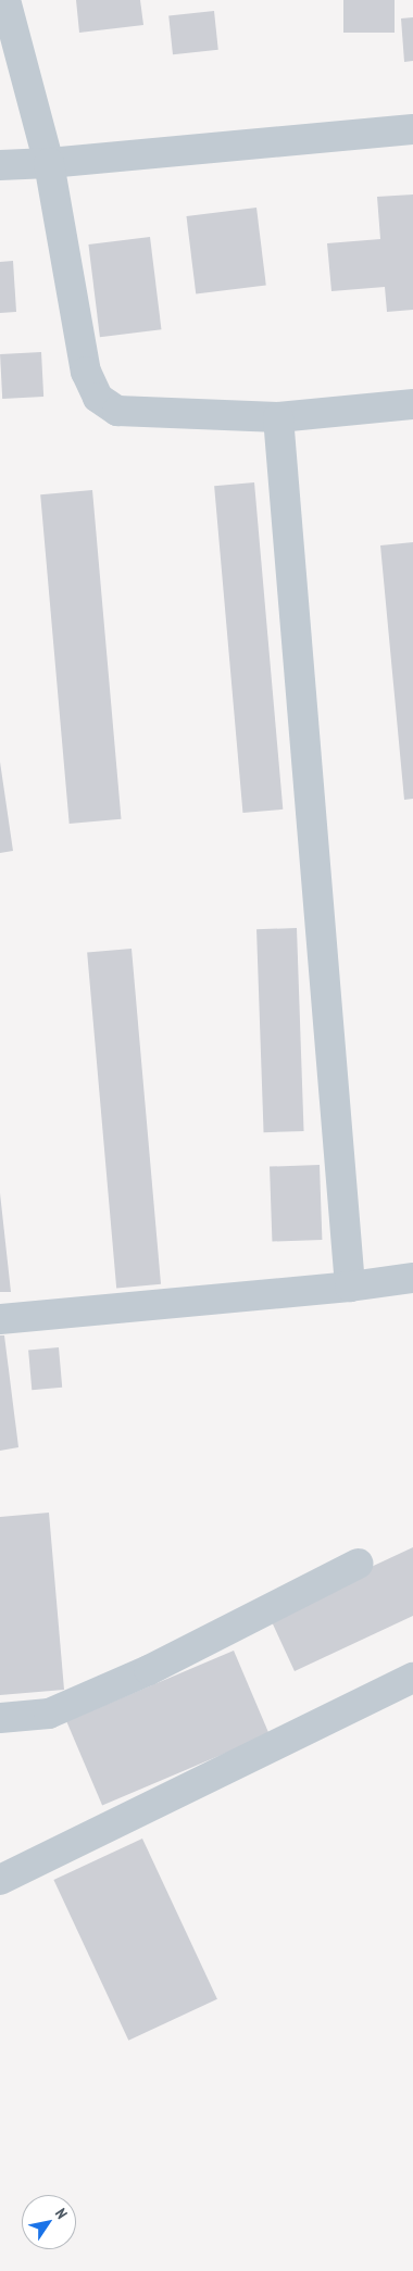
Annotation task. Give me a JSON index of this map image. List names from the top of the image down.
{
  "north": "top right"
}
